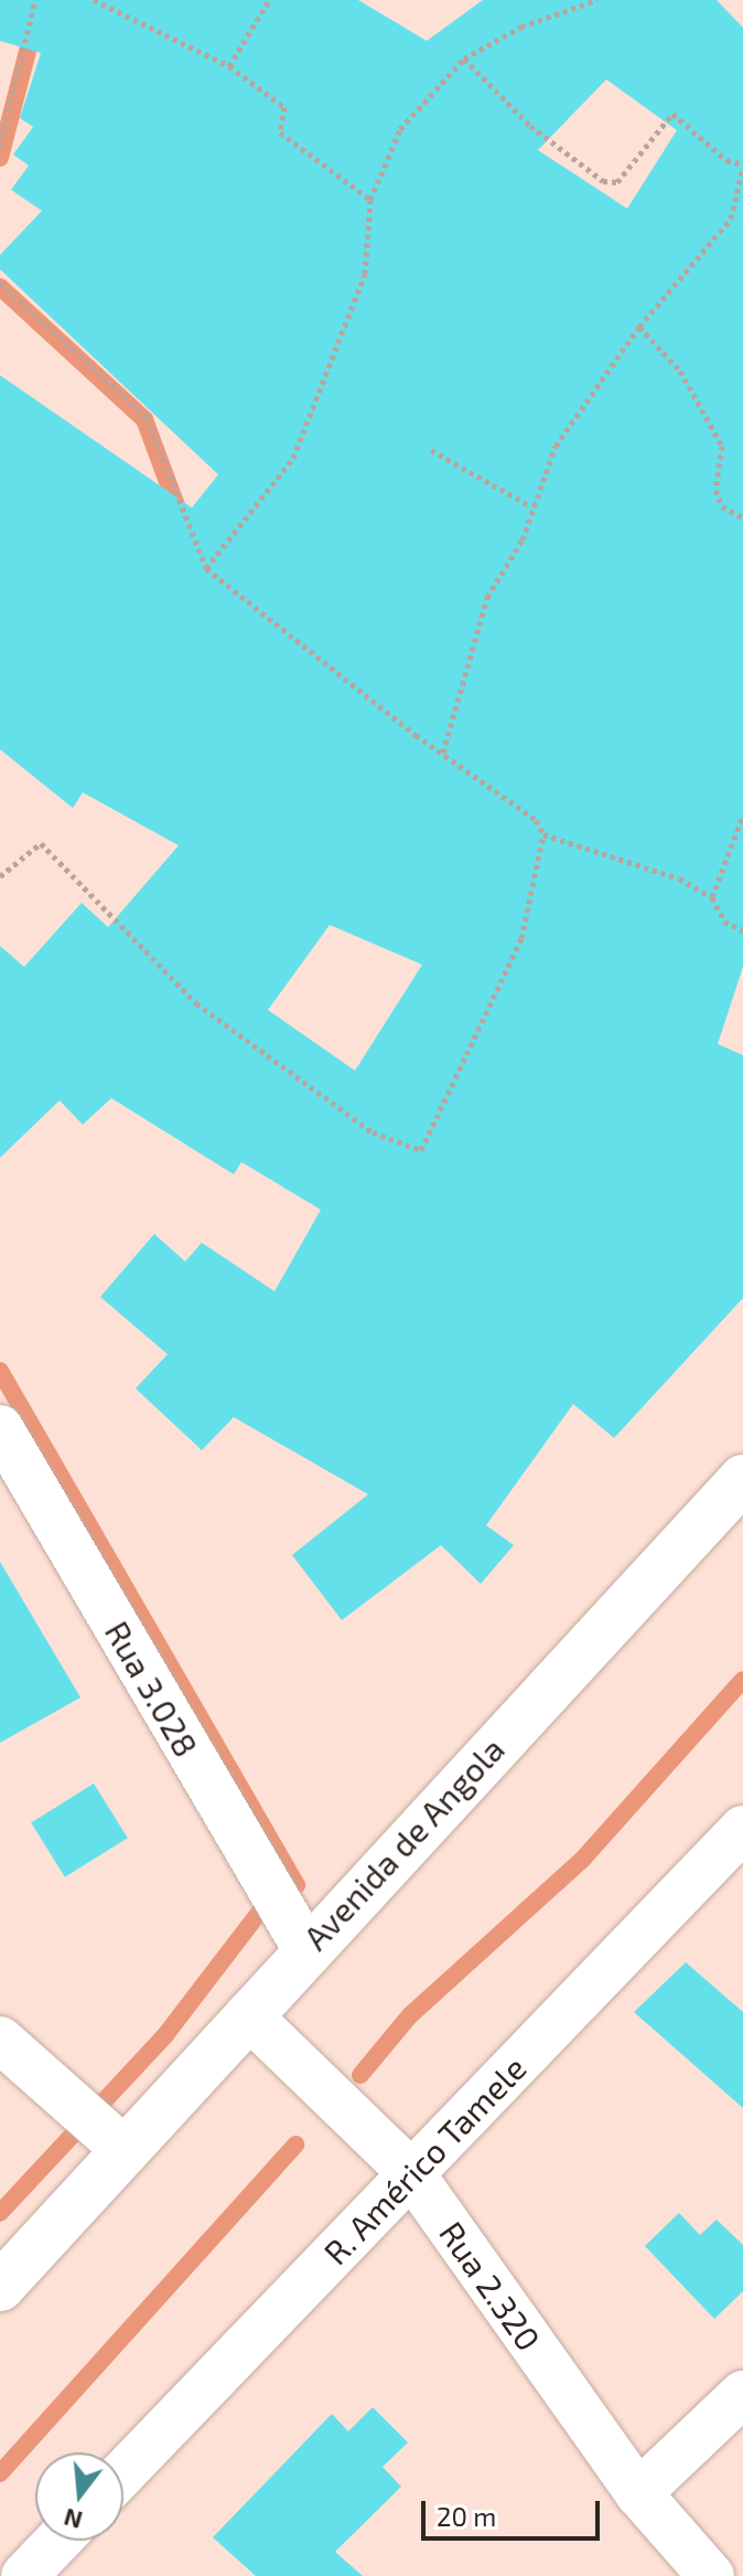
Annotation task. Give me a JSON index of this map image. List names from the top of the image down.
{
  "streets": {
    "main road": ["Avenida de Angola"],
    "street": ["Rua 3.028", "R. Américo Tamele", "Rua 2.320"]
  },
  "crossings": [
    ["Rua 3.028", "Avenida de Angola"],
    ["Avenida de Angola", "Rua 2.320"],
    ["R. Américo Tamele", "Rua 2.320"]
  ],
  "scale_bar": "20 m",
  "north": "bottom"
}
